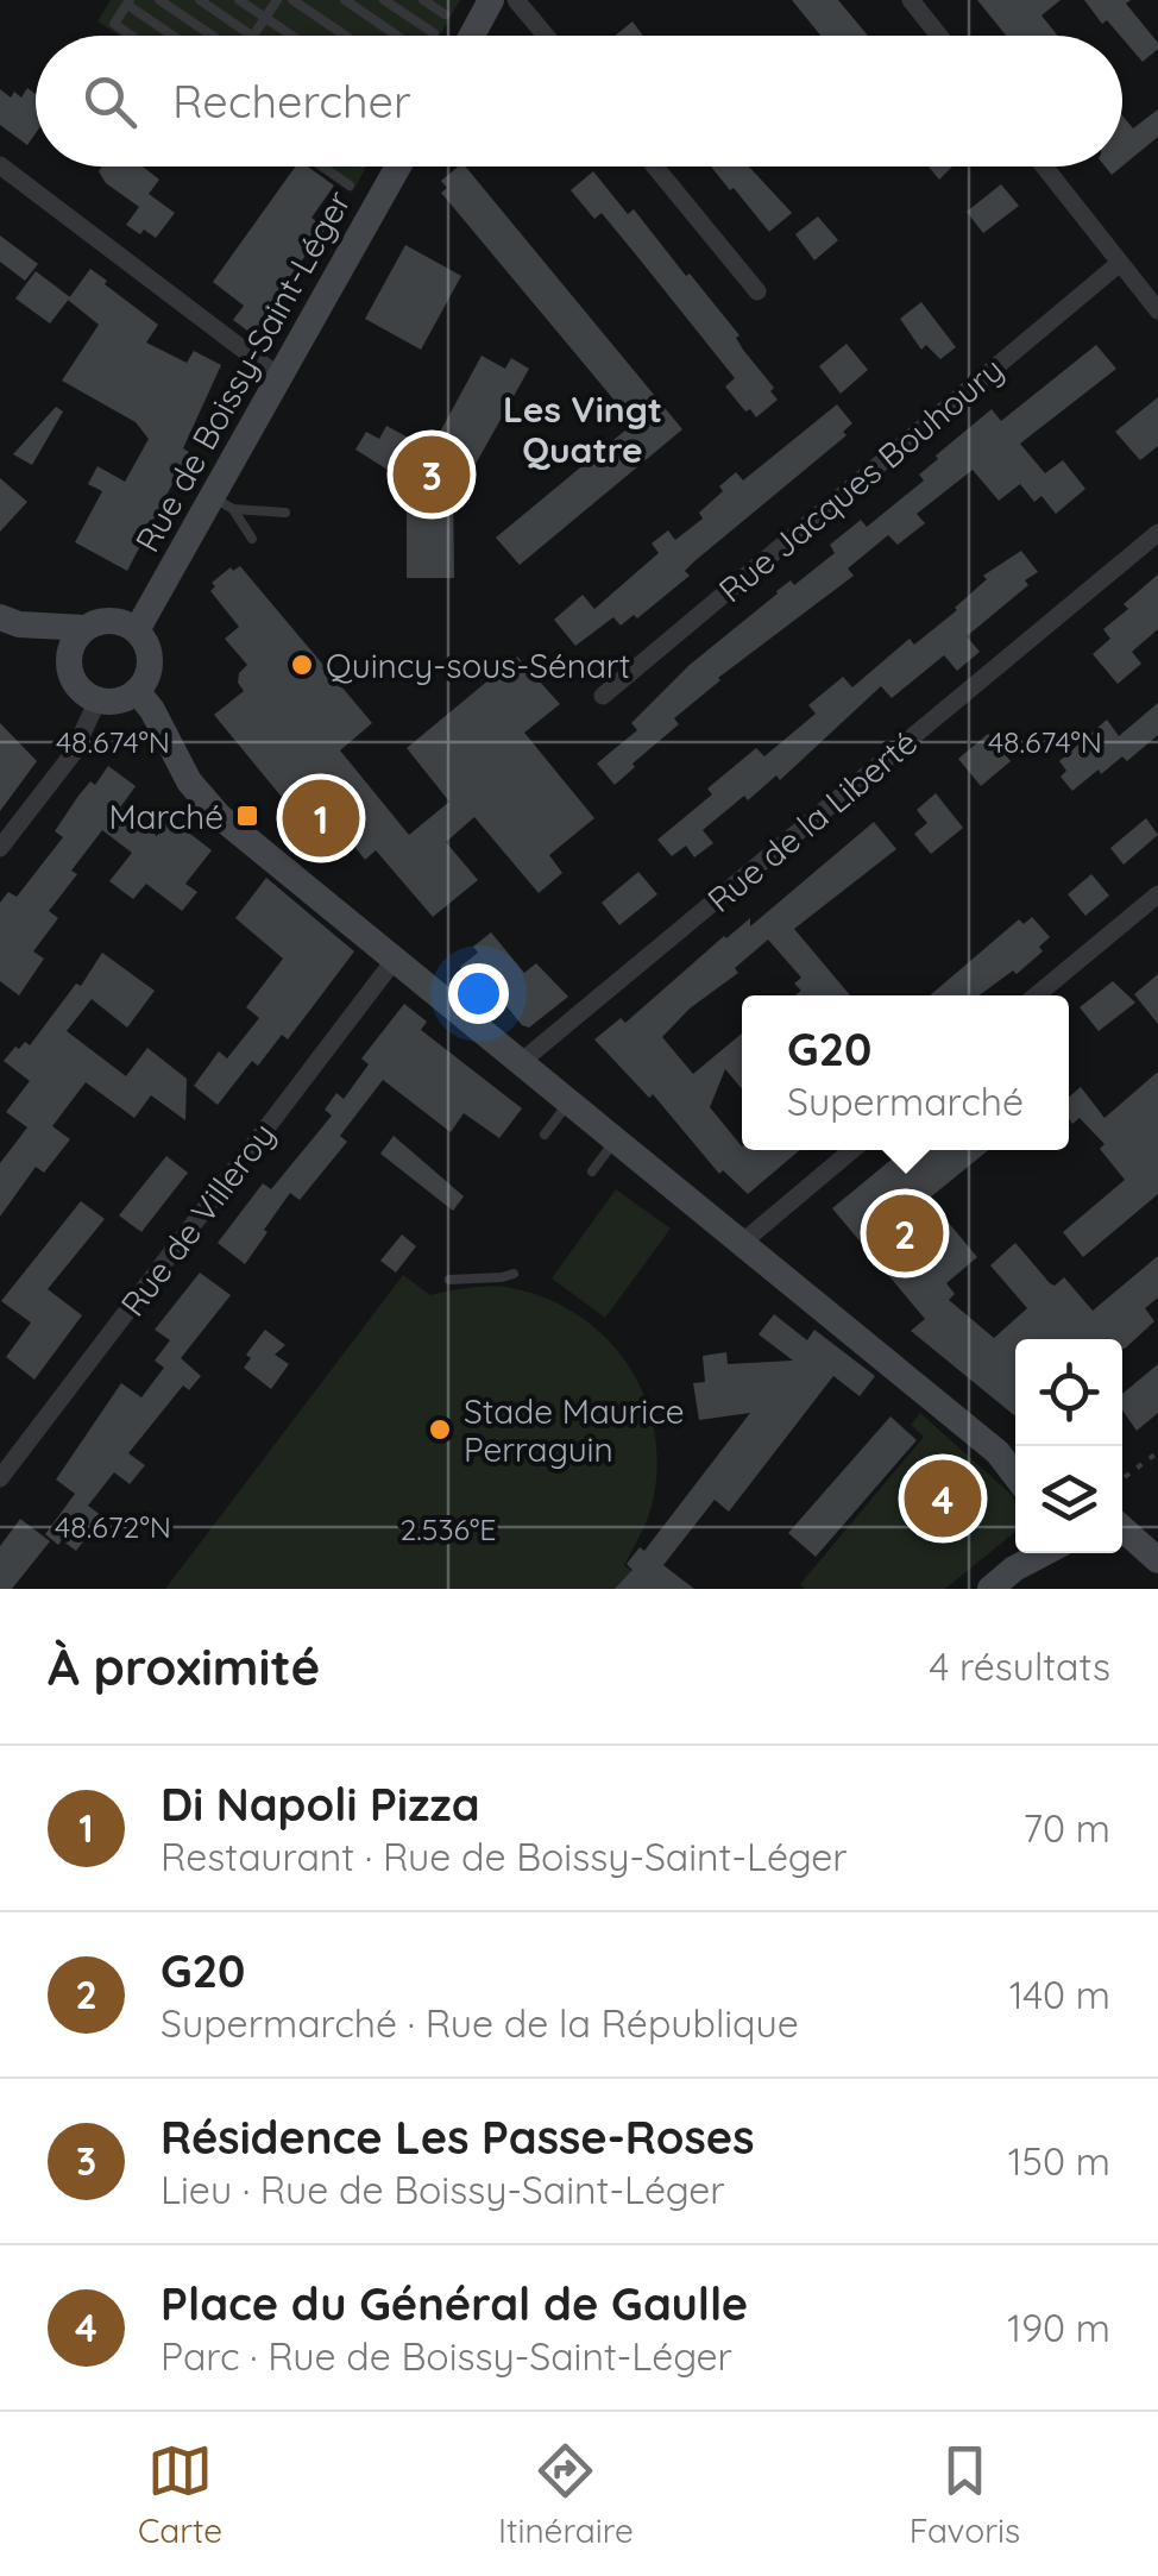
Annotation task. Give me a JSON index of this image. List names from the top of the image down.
{
  "streets": {
    "main road": ["Rue de Boissy-Saint-Léger"],
    "street": ["Rue Jacques Bouhoury", "Rue de la Liberté", "Rue de Villeroy"]
  },
  "districts": ["Les Vingt Quatre"],
  "places": {
    "other": ["Quincy-sous-Sénart", "Stade Maurice Perraguin"],
    "transit": ["Marché"]
  },
  "page": {
    "search": "Rechercher",
    "pins": [
      "3",
      "1",
      "2",
      "4"
    ],
    "popup": ["G20", "Supermarché"],
    "heading": ["À proximité", "4 résultats"],
    "list": [
      {
        "mark": "1",
        "name": "Di Napoli Pizza",
        "note": "Restaurant · Rue de Boissy-Saint-Léger",
        "value": "70 m"
      },
      {
        "mark": "2",
        "name": "G20",
        "note": "Supermarché · Rue de la République",
        "value": "140 m"
      },
      {
        "mark": "3",
        "name": "Résidence Les Passe-Roses",
        "note": "Lieu · Rue de Boissy-Saint-Léger",
        "value": "150 m"
      },
      {
        "mark": "4",
        "name": "Place du Général de Gaulle",
        "note": "Parc · Rue de Boissy-Saint-Léger",
        "value": "190 m"
      }
    ],
    "nav": ["Carte", "Itinéraire", "Favoris"]
  },
  "coordinates": ["48.674°N", "48.672°N", "2.536°E"]
}
